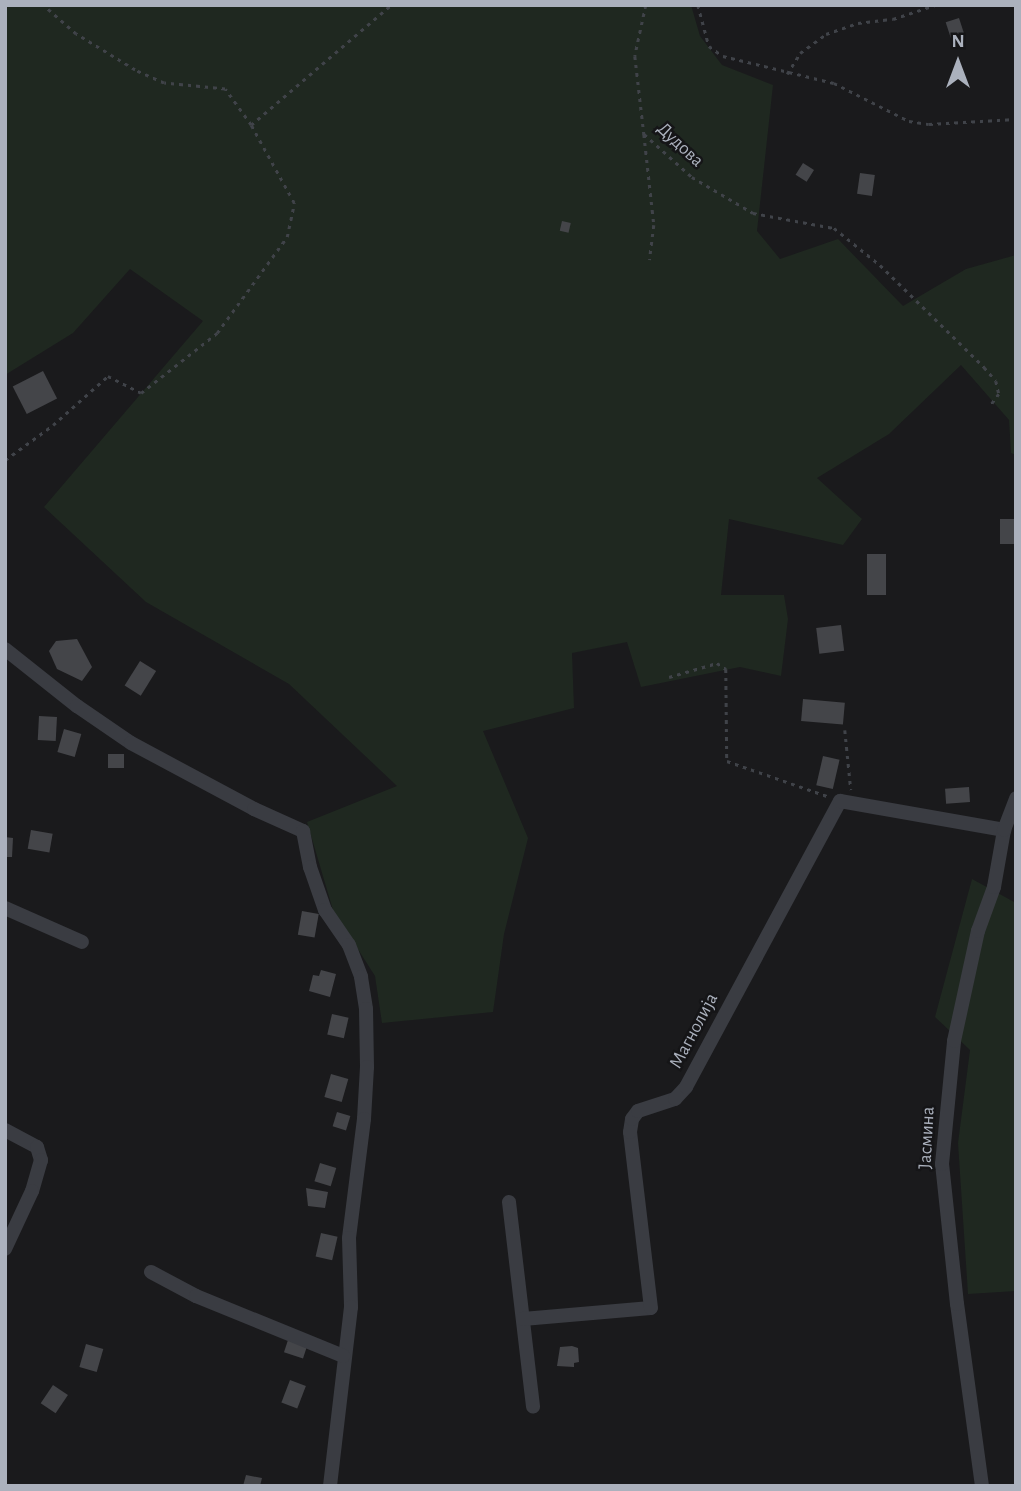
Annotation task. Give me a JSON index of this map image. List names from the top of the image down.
{
  "streets": {
    "street": ["Магнолија", "Јасмина"],
    "path": ["Дудова"]
  },
  "north": "top"
}
